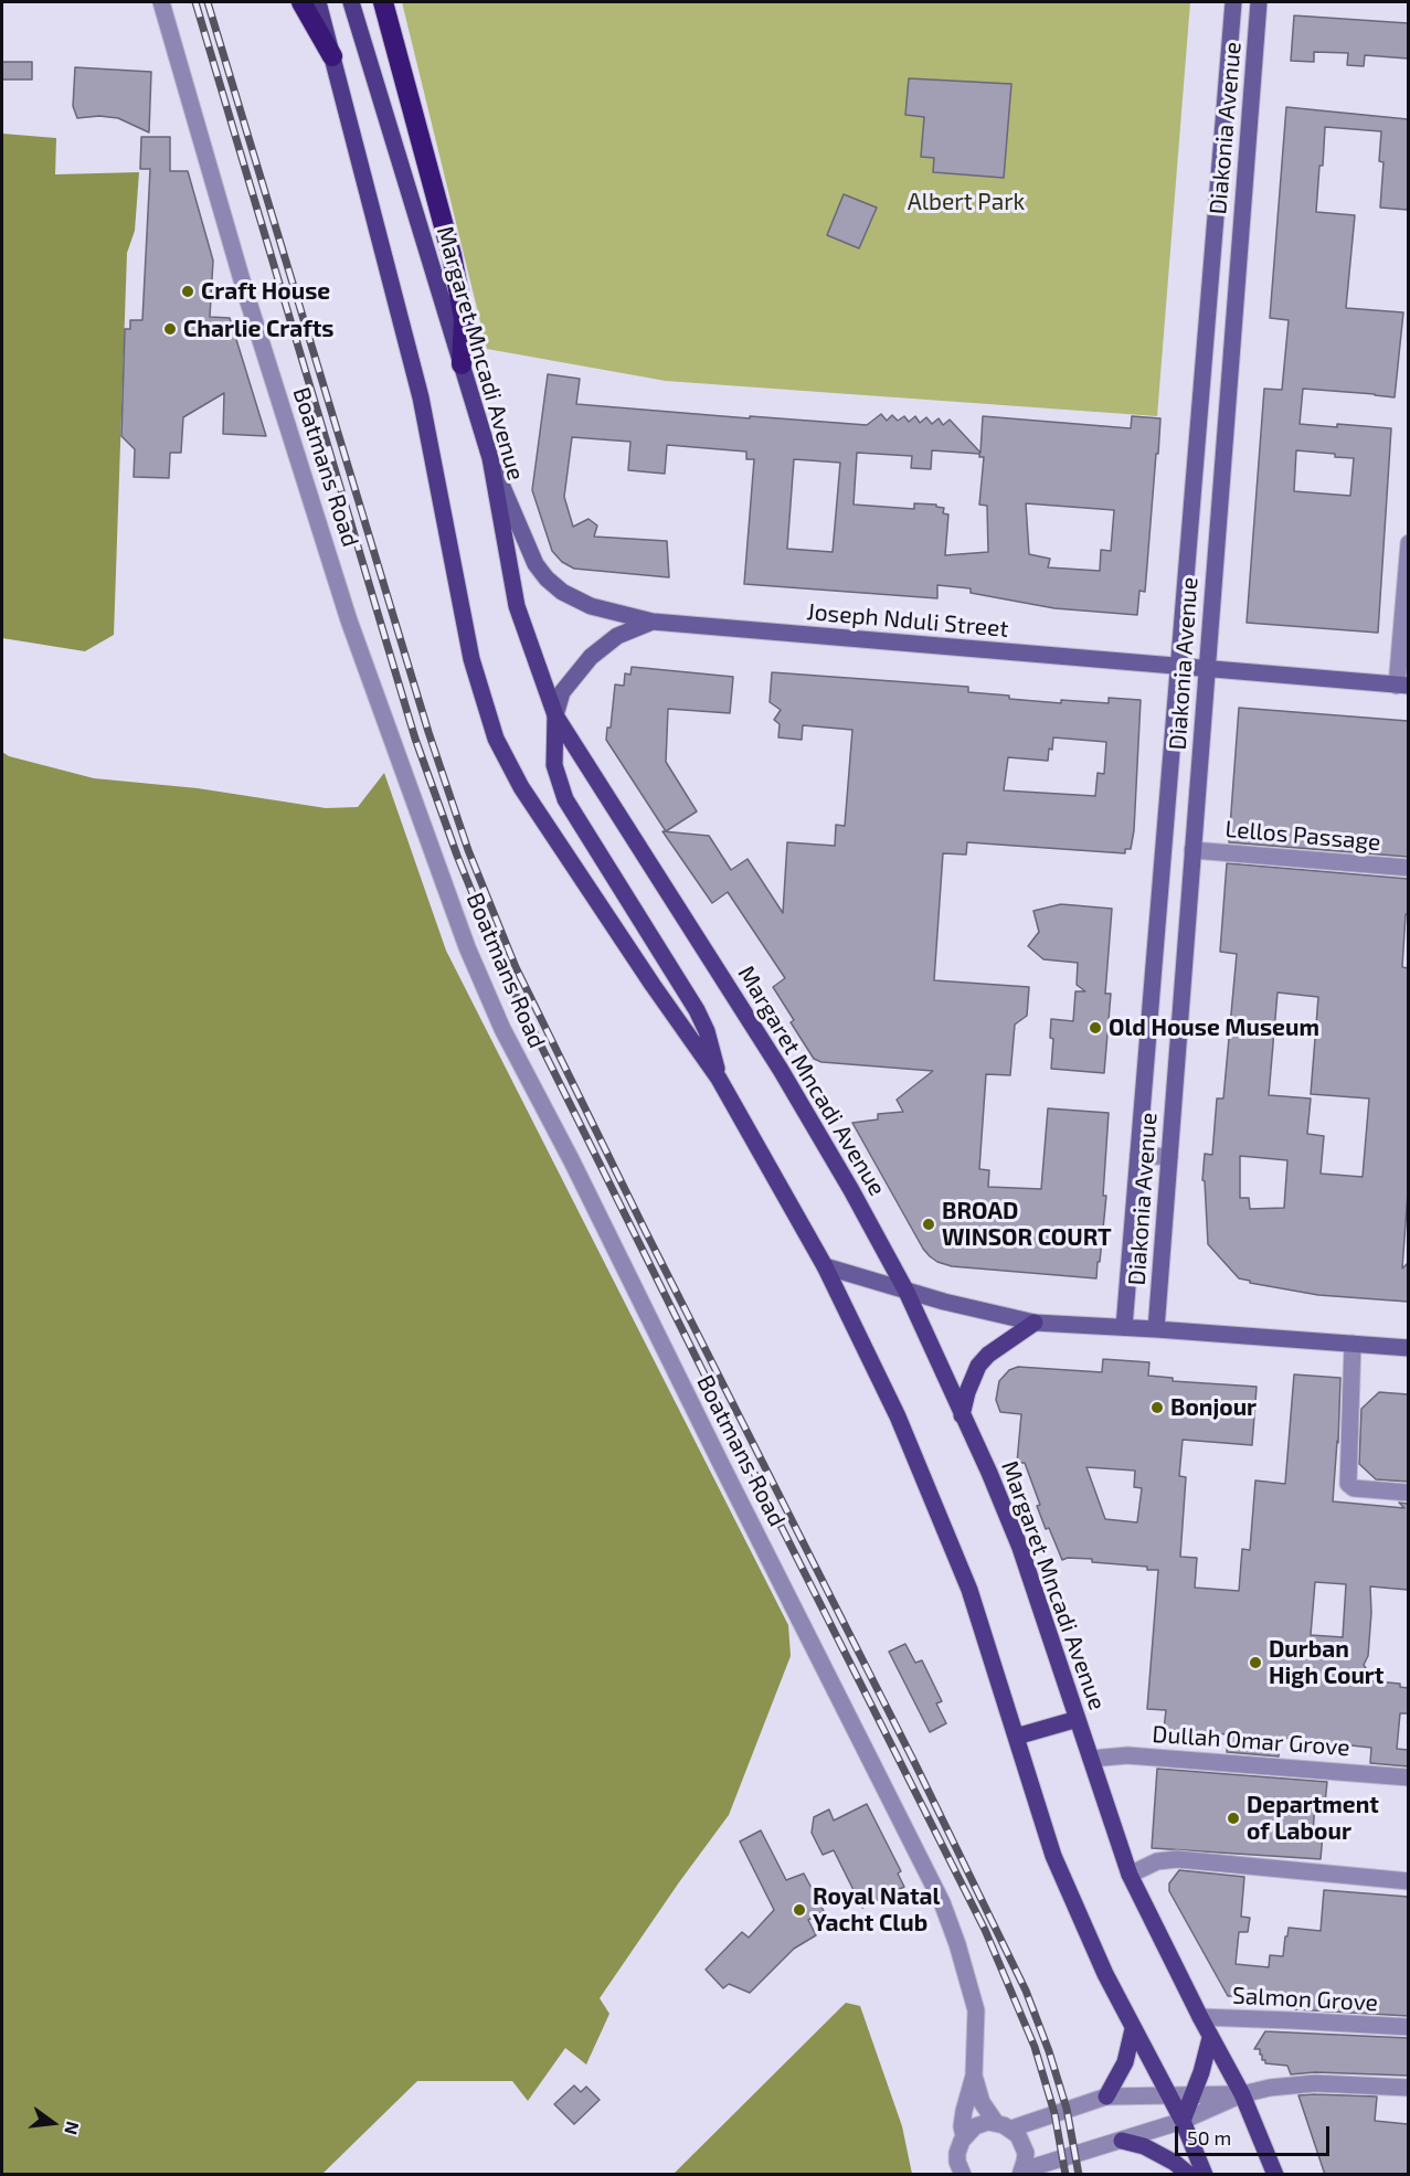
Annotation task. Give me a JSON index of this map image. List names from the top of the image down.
{
  "streets": {
    "main road": ["Margaret Mncadi Avenue"],
    "street": [
      "Diakonia Avenue",
      "Boatmans Road",
      "Joseph Nduli Street",
      "Lellos Passage",
      "Dullah Omar Grove",
      "Salmon Grove"
    ]
  },
  "crossings": [
    ["Diakonia Avenue", "Joseph Nduli Street"],
    ["Diakonia Avenue", "Lellos Passage"],
    ["Margaret Mncadi Avenue", "Joseph Nduli Street"],
    ["Margaret Mncadi Avenue", "Dullah Omar Grove"],
    ["Margaret Mncadi Avenue", "Salmon Grove"]
  ],
  "parks": ["Albert Park"],
  "places": [
    "Craft House",
    "Charlie Crafts",
    "Old House Museum",
    "BROAD WINSOR COURT",
    "Bonjour",
    "Durban High Court",
    "Department of Labour",
    "Royal Natal Yacht Club"
  ],
  "scale_bar": "50 m",
  "north": "right"
}
